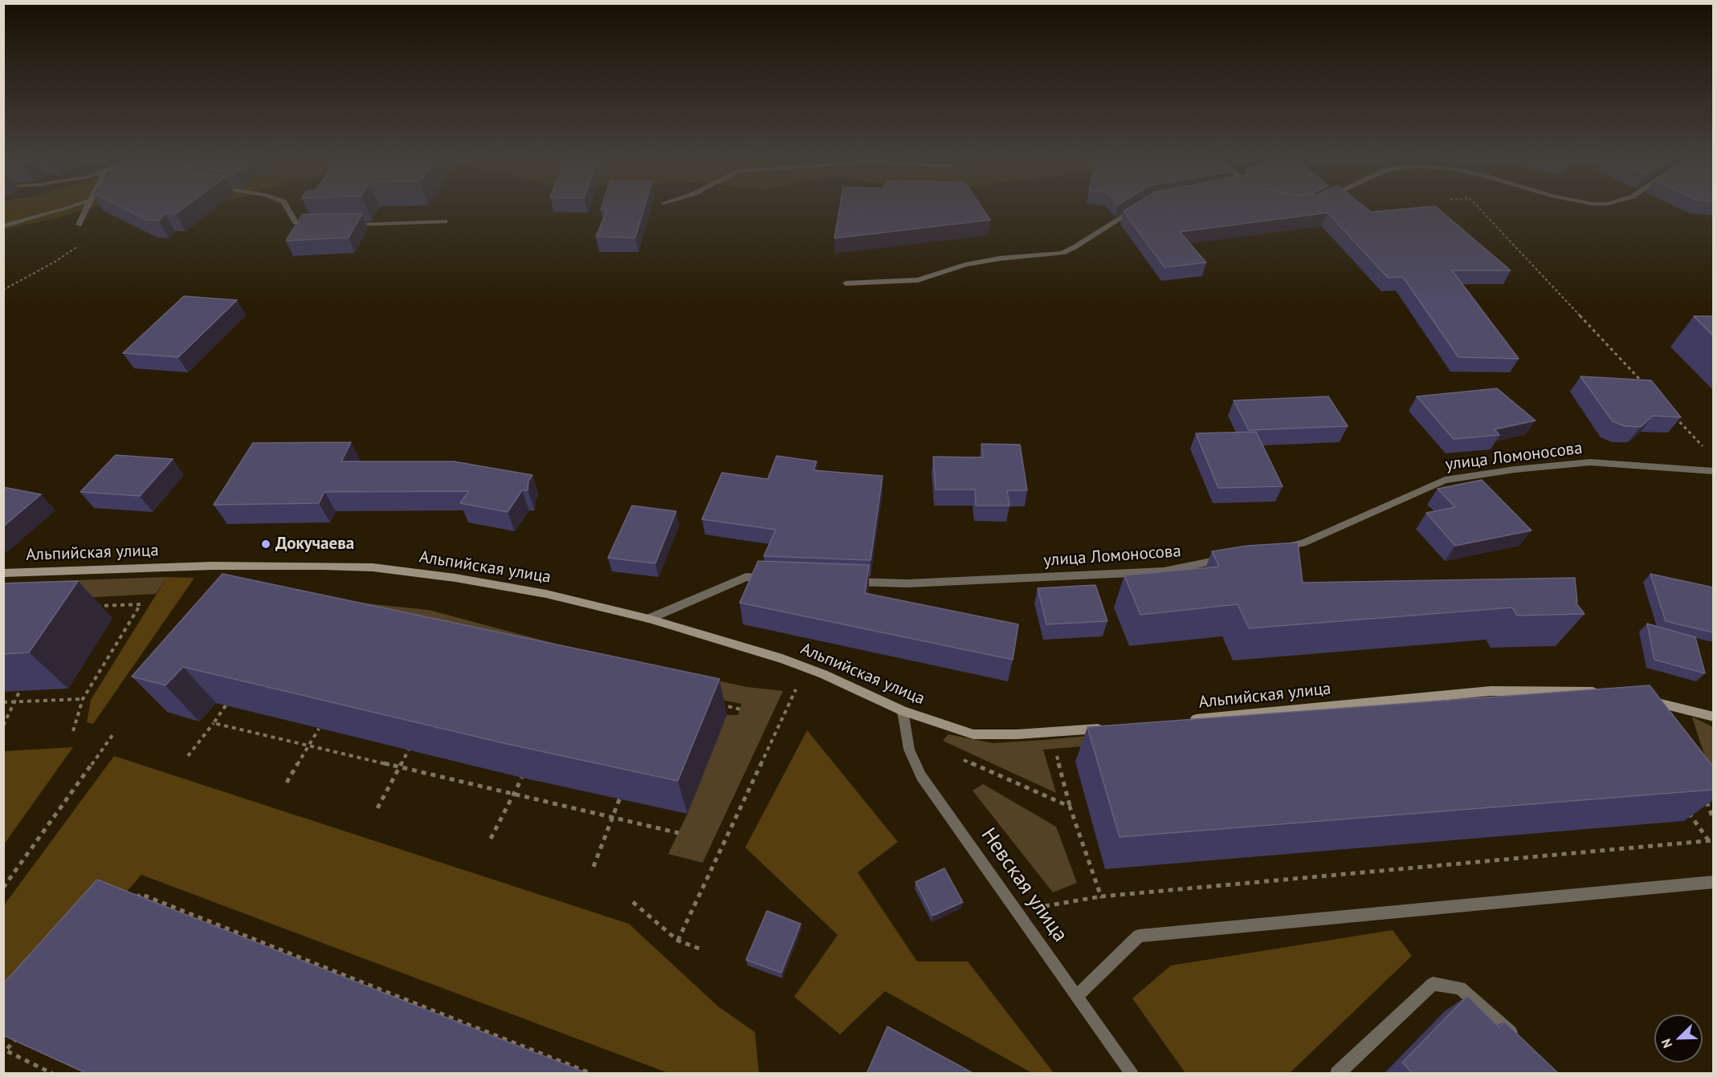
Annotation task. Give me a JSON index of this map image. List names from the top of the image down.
{
  "streets": {
    "street": ["улица Ломоносова", "Альпийская улица", "Невская улица"]
  },
  "crossings": [
    ["Альпийская улица", "Невская улица"]
  ],
  "places": ["Докучаева"],
  "north": "bottom left"
}
